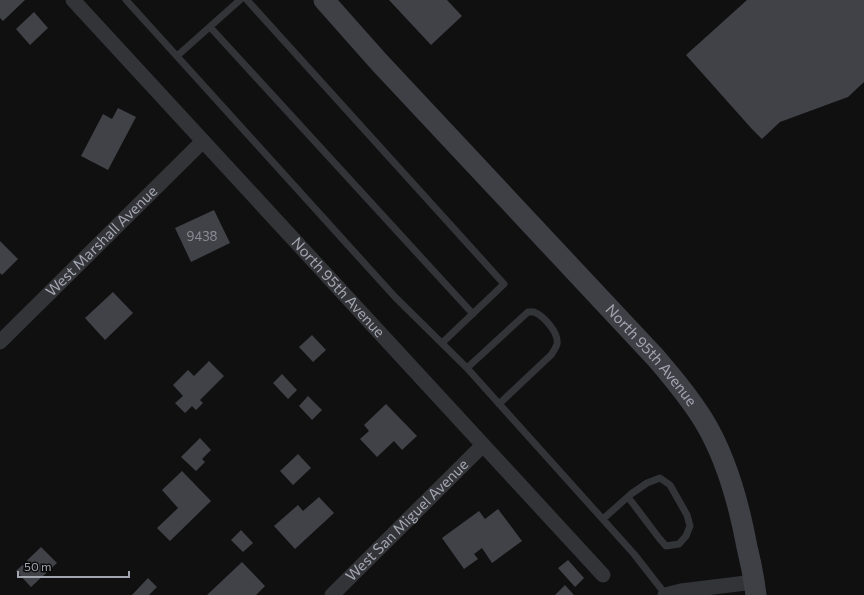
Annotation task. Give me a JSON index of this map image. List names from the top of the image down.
{
  "streets": {
    "street": ["West Marshall Avenue", "North 95th Avenue", "West San Miguel Avenue"]
  },
  "crossings": [
    ["West Marshall Avenue", "North 95th Avenue"],
    ["North 95th Avenue", "West San Miguel Avenue"]
  ],
  "house_numbers": ["9438"],
  "scale_bar": "50 m"
}
